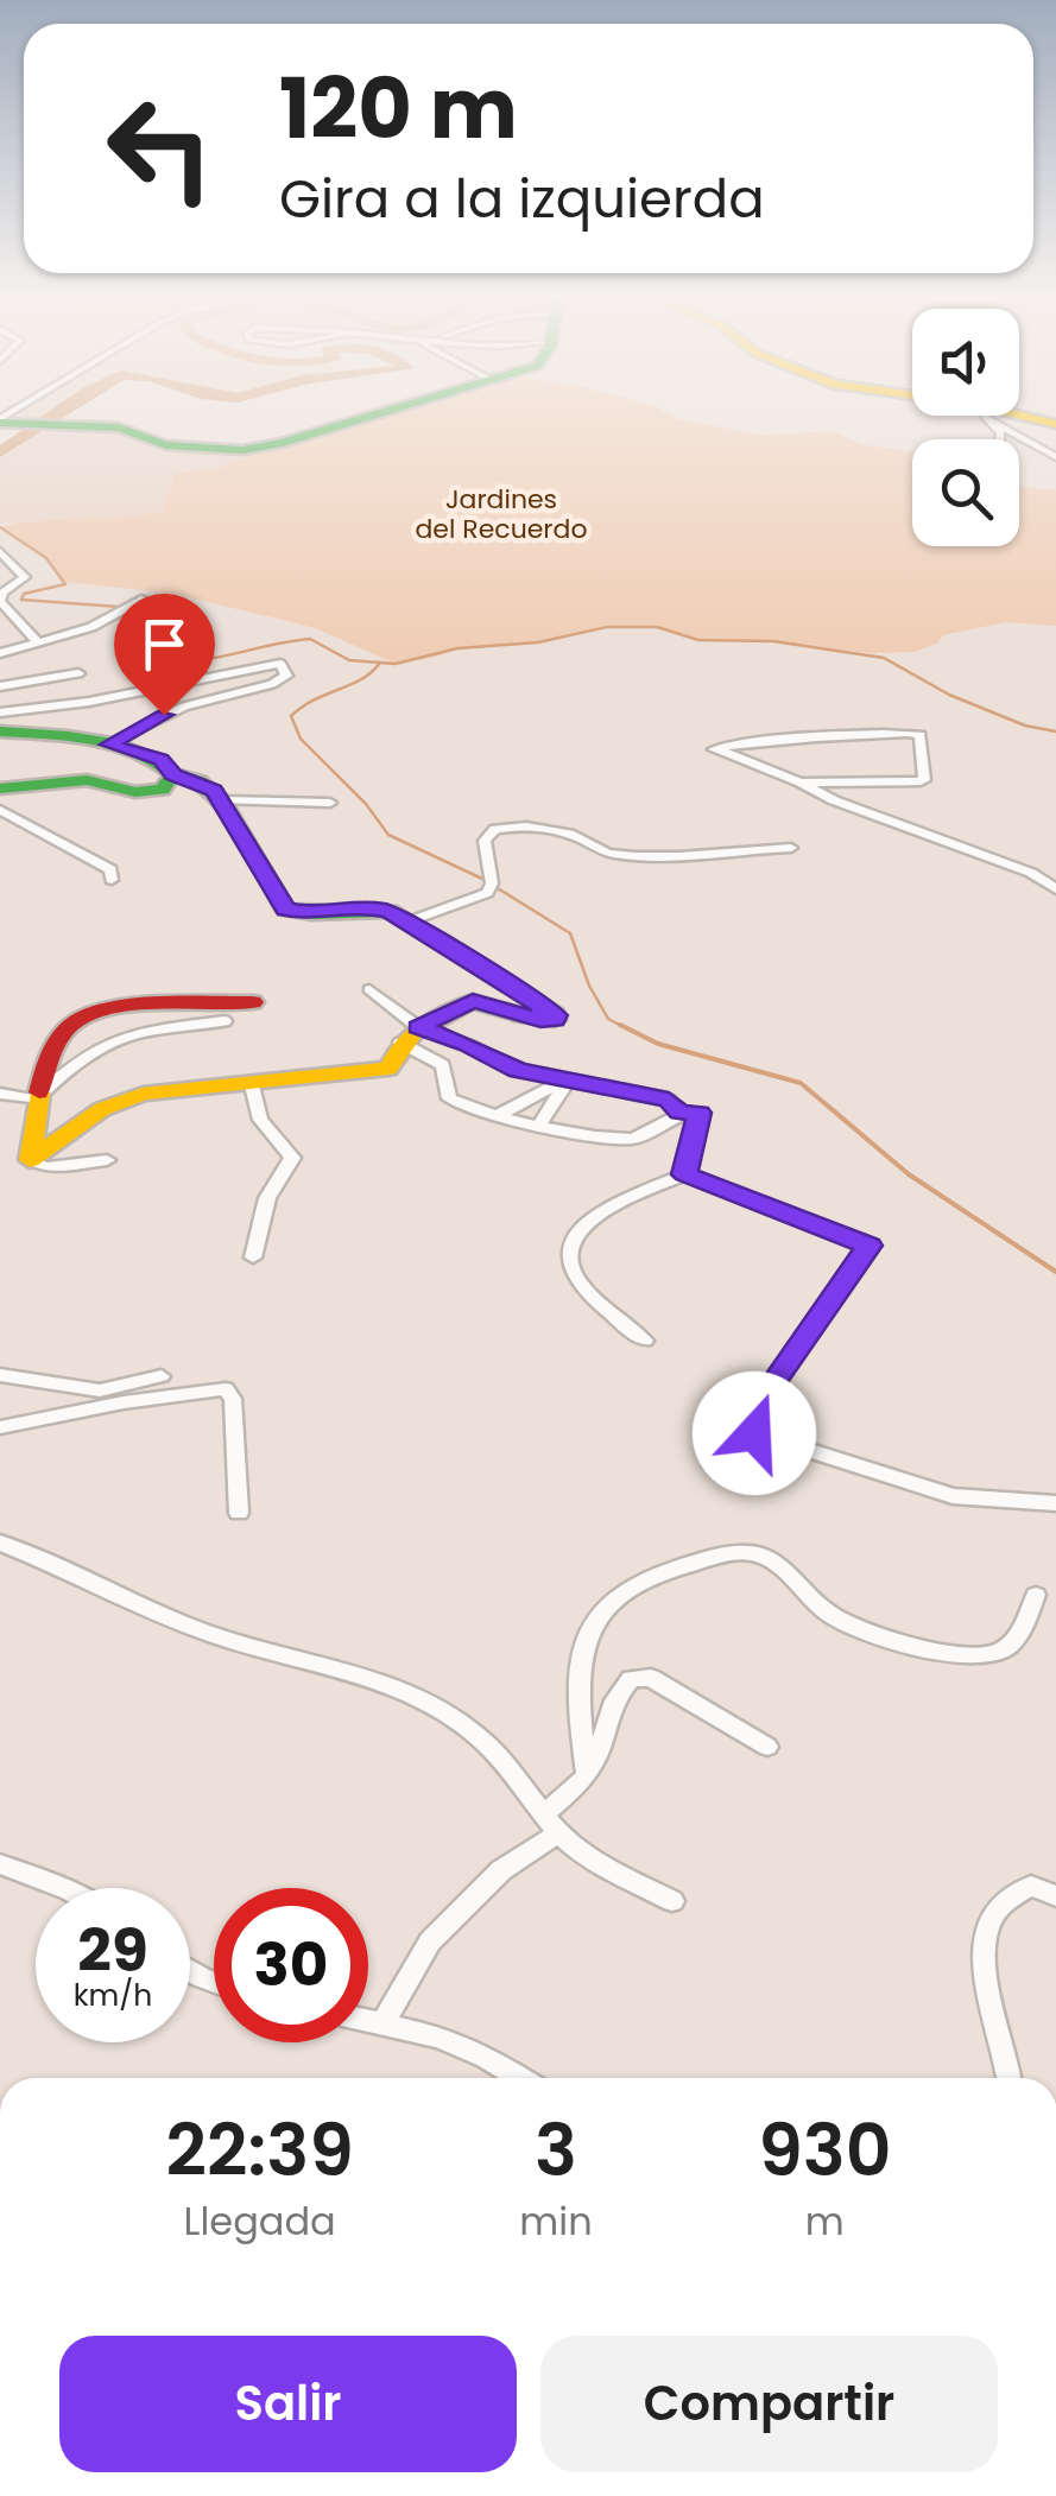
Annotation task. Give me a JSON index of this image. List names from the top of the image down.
{
  "parks": ["Jardines del Recuerdo"],
  "page": {
    "turn": ["120 m", "Gira a la izquierda"],
    "speed": "29 km/h",
    "limit": "30",
    "eta": [
      "22:39",
      "Llegada",
      "3",
      "min",
      "930",
      "m"
    ],
    "buttons": ["Salir", "Compartir"]
  }
}
